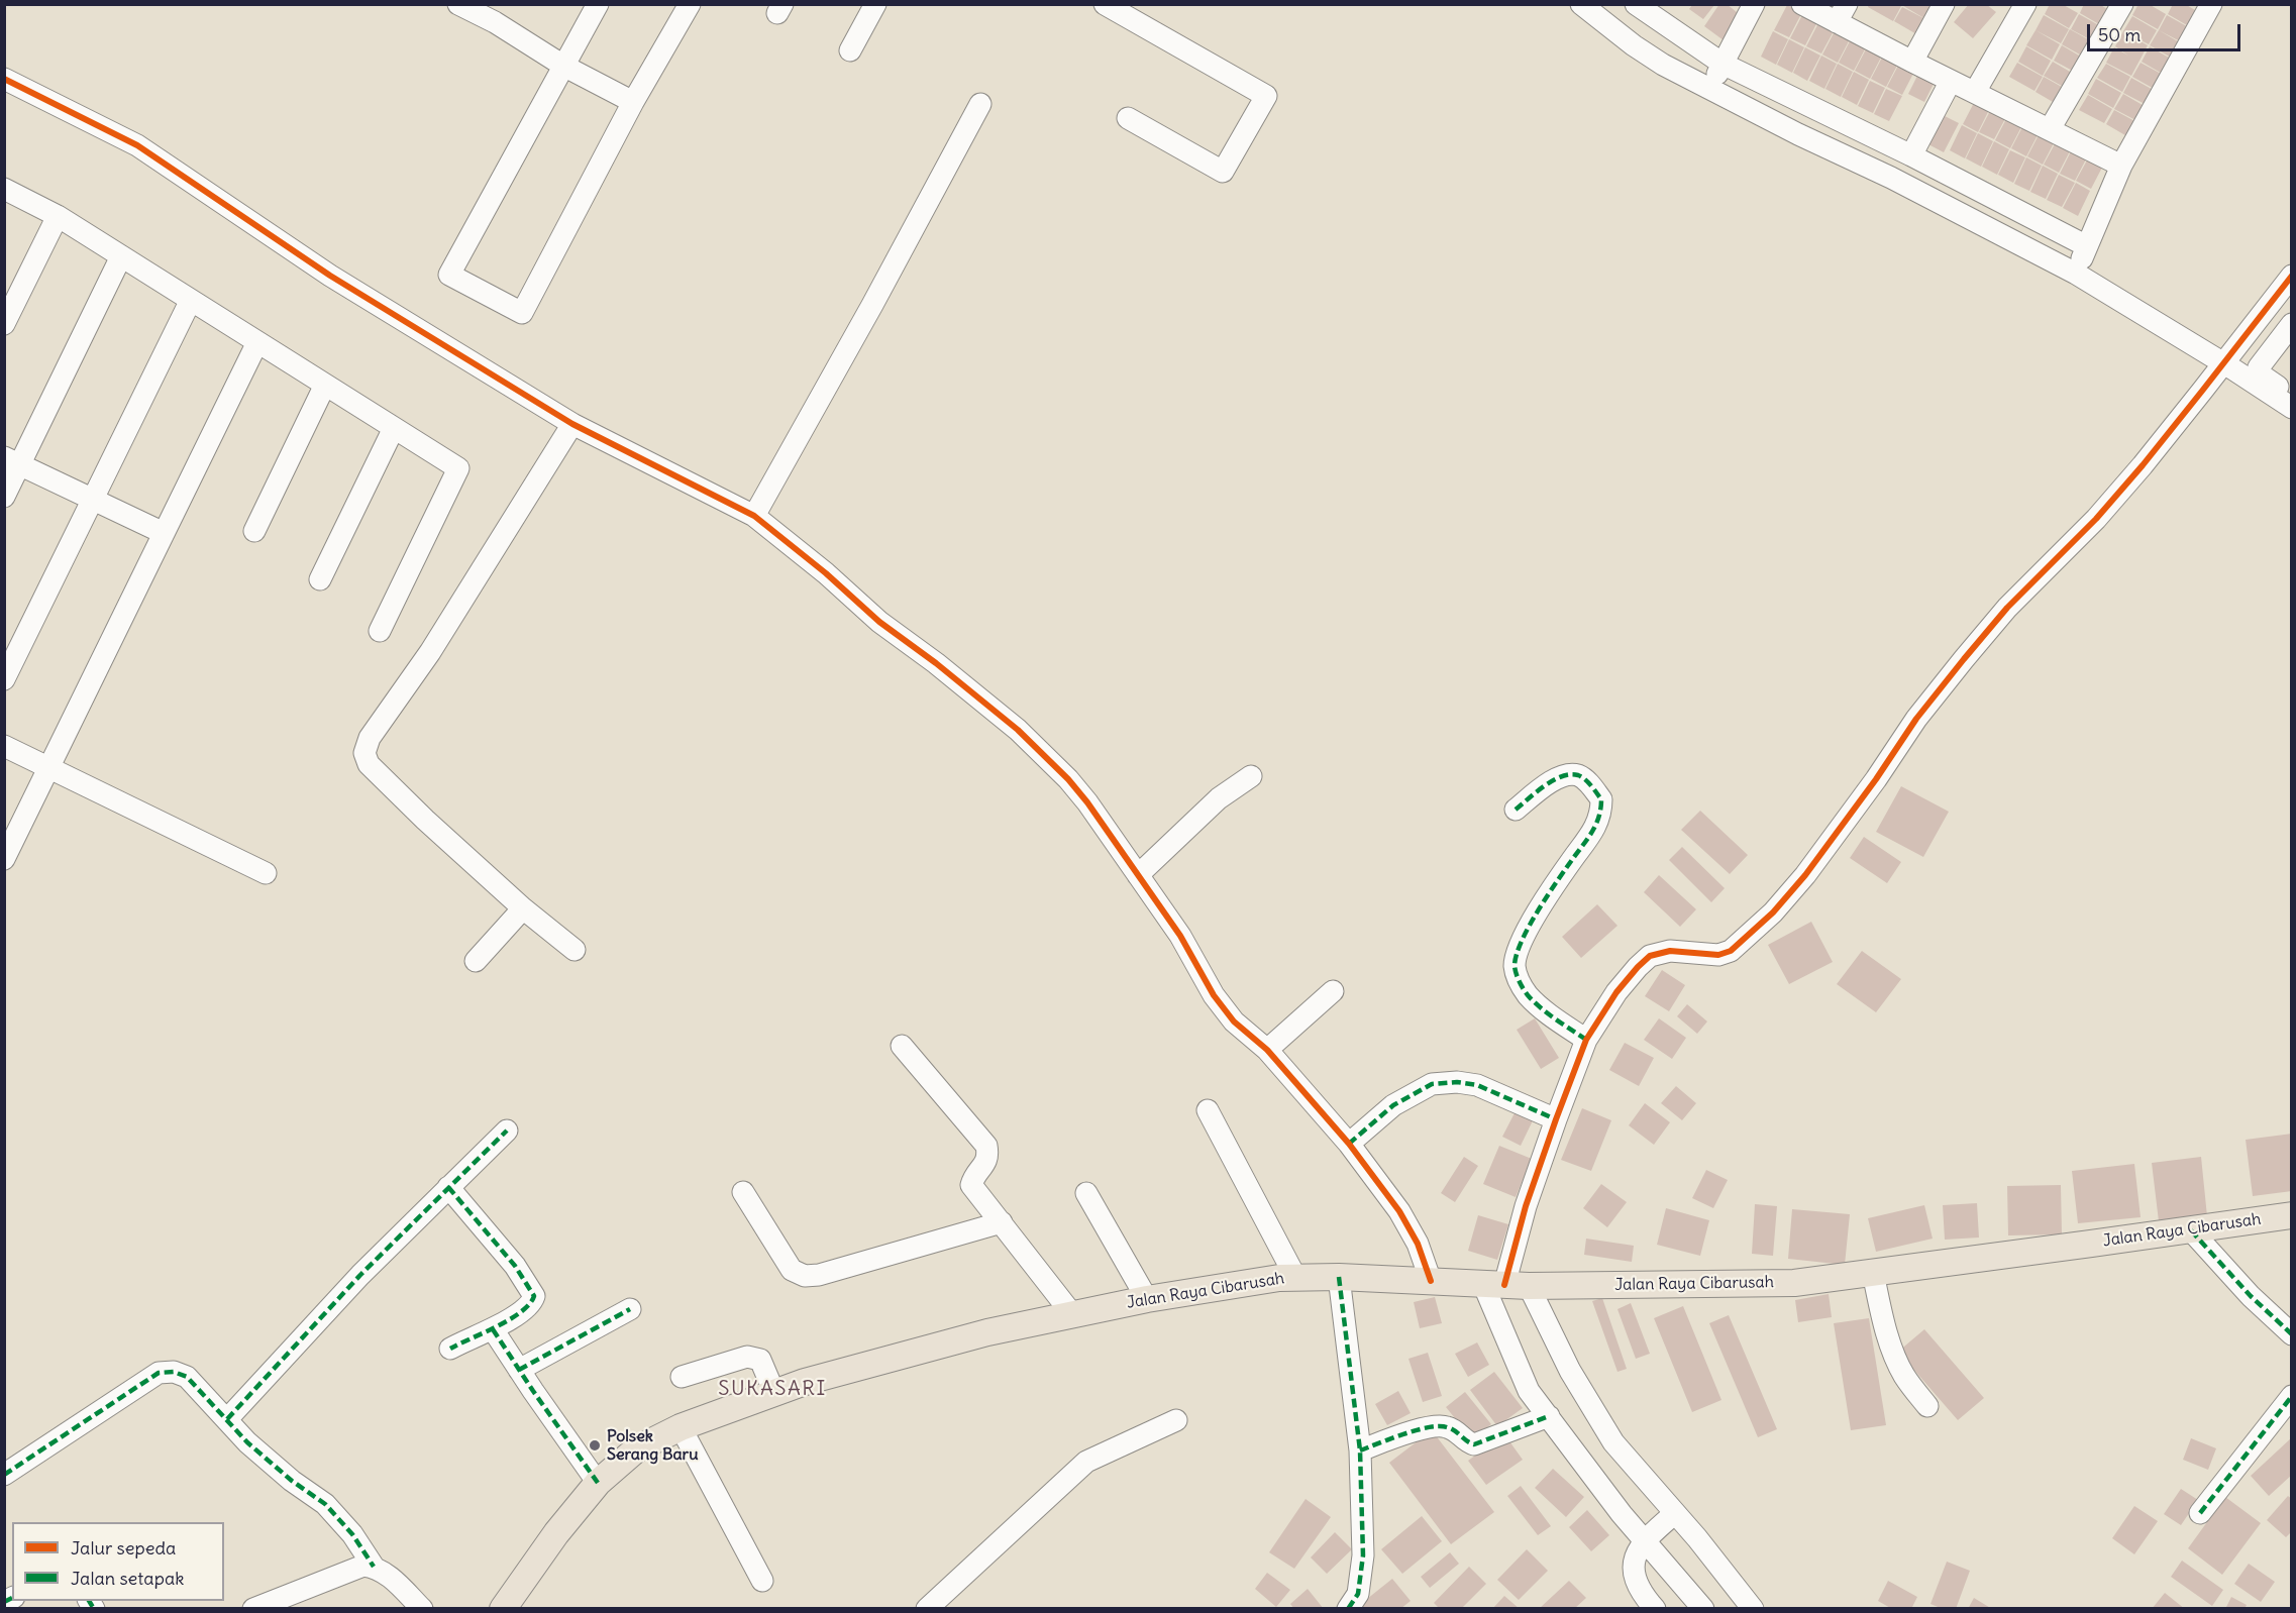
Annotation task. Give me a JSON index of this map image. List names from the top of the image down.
{
  "streets": {
    "main road": ["Jalan Raya Cibarusah"]
  },
  "districts": ["SUKASARI"],
  "places": ["Polsek Serang Baru"],
  "legend": ["Jalur sepeda", "Jalan setapak"],
  "scale_bar": "50 m"
}
